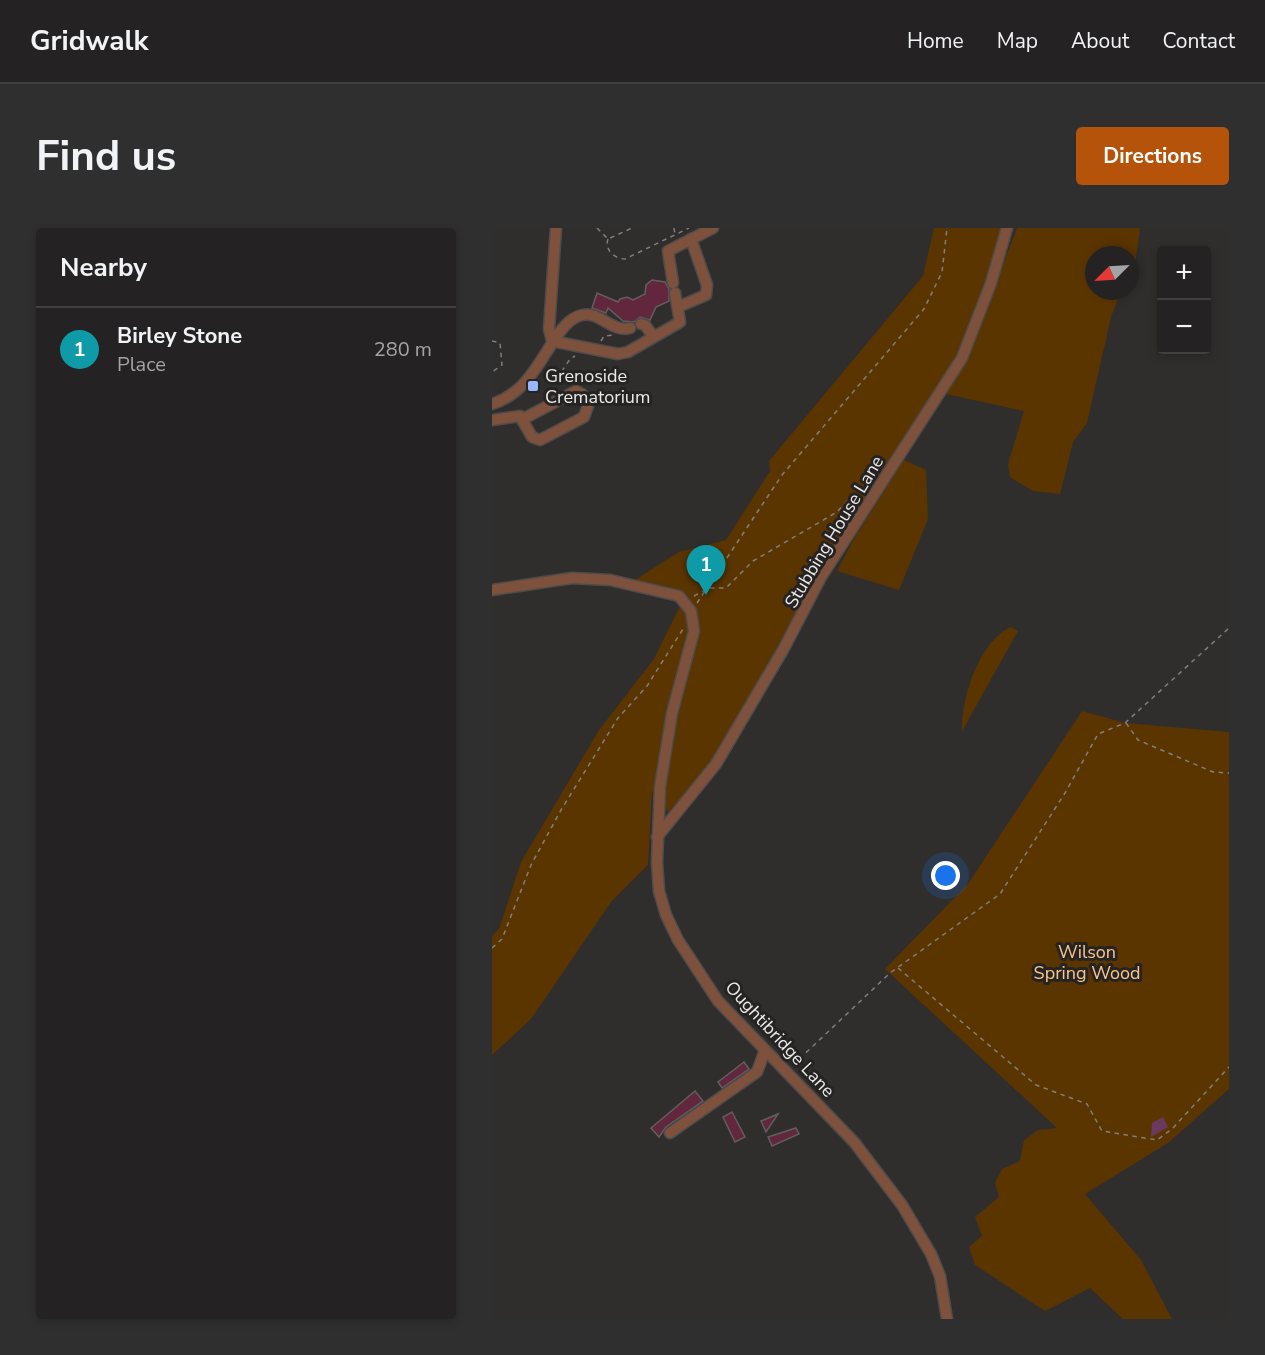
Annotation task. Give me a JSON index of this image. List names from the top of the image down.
{
  "streets": {
    "street": ["Stubbing House Lane", "Oughtibridge Lane"]
  },
  "crossings": [
    ["Stubbing House Lane", "Oughtibridge Lane"]
  ],
  "parks": ["Wilson Spring Wood"],
  "places": {
    "transit": ["Grenoside Crematorium"]
  },
  "north": "bottom left",
  "page": {
    "header": "Gridwalk",
    "nav": [
      "Home",
      "Map",
      "About",
      "Contact"
    ],
    "buttons": "Directions",
    "title": "Find us",
    "heading": "Nearby",
    "map_buttons": ["+", "−"],
    "list": [
      {
        "mark": "1",
        "name": "Birley Stone",
        "note": "Place",
        "value": "280 m"
      }
    ],
    "pins": "1"
  }
}
